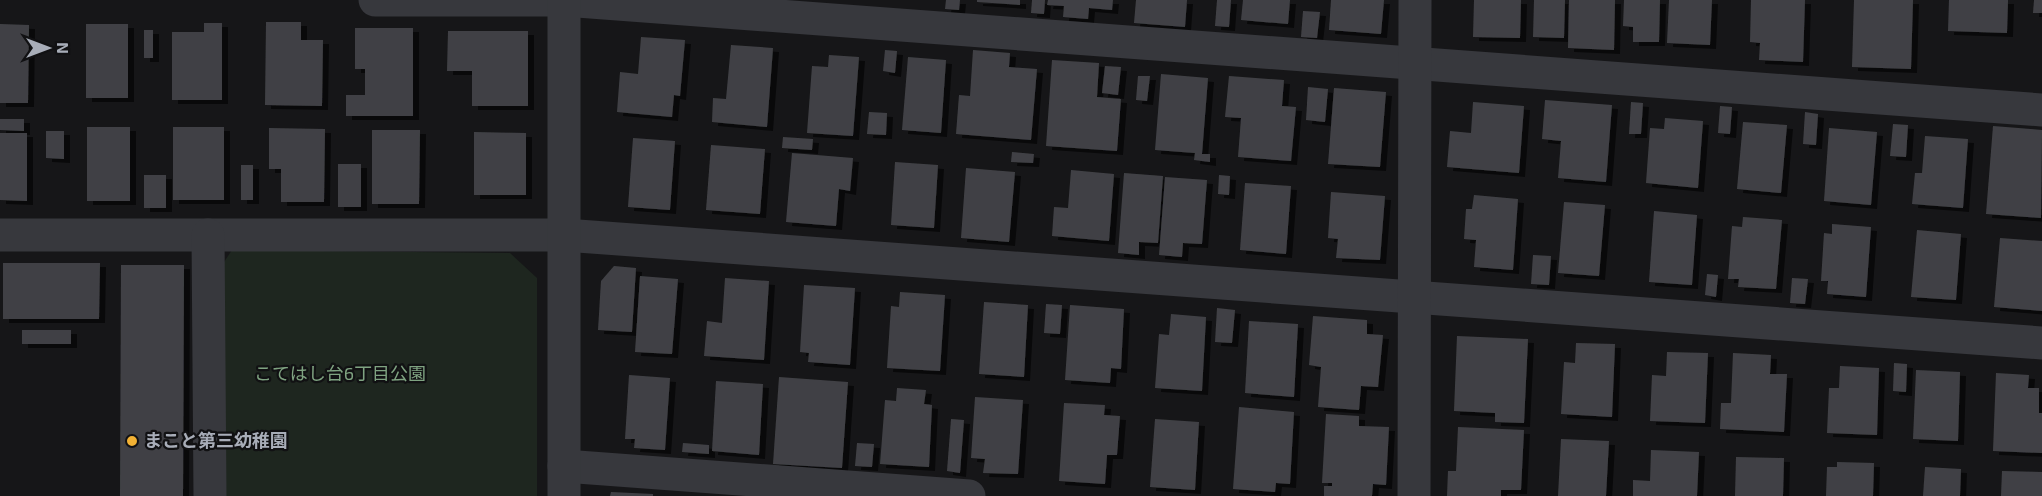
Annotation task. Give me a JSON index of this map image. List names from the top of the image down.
{
  "parks": ["こてはし台6丁目公園"],
  "places": ["まこと第三幼稚園"],
  "north": "right"
}
